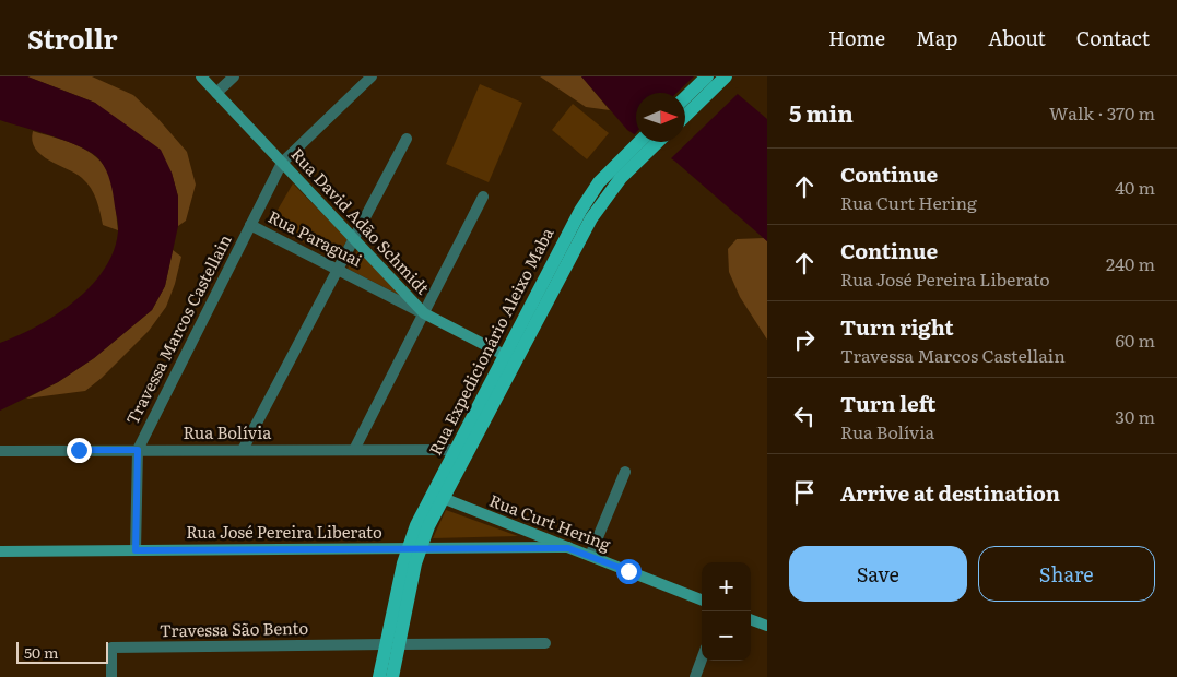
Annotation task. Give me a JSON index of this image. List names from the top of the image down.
{
  "streets": {
    "main road": [
      "Rua David Adão Schmidt",
      "Rua Expedicionário Aleixo Maba",
      "Rua Curt Hering",
      "Rua José Pereira Liberato"
    ],
    "street": [
      "Rua Paraguai",
      "Travessa Marcos Castellain",
      "Rua Bolívia",
      "Travessa São Bento"
    ]
  },
  "crossings": [
    ["Rua David Adão Schmidt", "Rua Paraguai"],
    ["Rua David Adão Schmidt", "Travessa Marcos Castellain"],
    ["Rua David Adão Schmidt", "Rua Expedicionário Aleixo Maba"],
    ["Rua Paraguai", "Travessa Marcos Castellain"],
    ["Travessa Marcos Castellain", "Rua Bolívia"],
    ["Travessa Marcos Castellain", "Rua José Pereira Liberato"],
    ["Rua Expedicionário Aleixo Maba", "Rua Bolívia"],
    ["Rua Expedicionário Aleixo Maba", "Rua Curt Hering"],
    ["Rua Expedicionário Aleixo Maba", "Rua José Pereira Liberato"],
    ["Rua Curt Hering", "Rua José Pereira Liberato"]
  ],
  "scale_bar": "50 m",
  "north": "right",
  "page": {
    "header": "Strollr",
    "nav": [
      "Home",
      "Map",
      "About",
      "Contact"
    ],
    "heading": ["5 min", "Walk · 370 m"],
    "list": [
      ["Continue", "Rua Curt Hering", "40 m"],
      ["Continue", "Rua José Pereira Liberato", "240 m"],
      ["Turn right", "Travessa Marcos Castellain", "60 m"],
      ["Turn left", "Rua Bolívia", "30 m"],
      "Arrive at destination"
    ],
    "buttons": ["Save", "Share"],
    "map_buttons": ["+", "−"],
    "scale": "50 m"
  }
}
